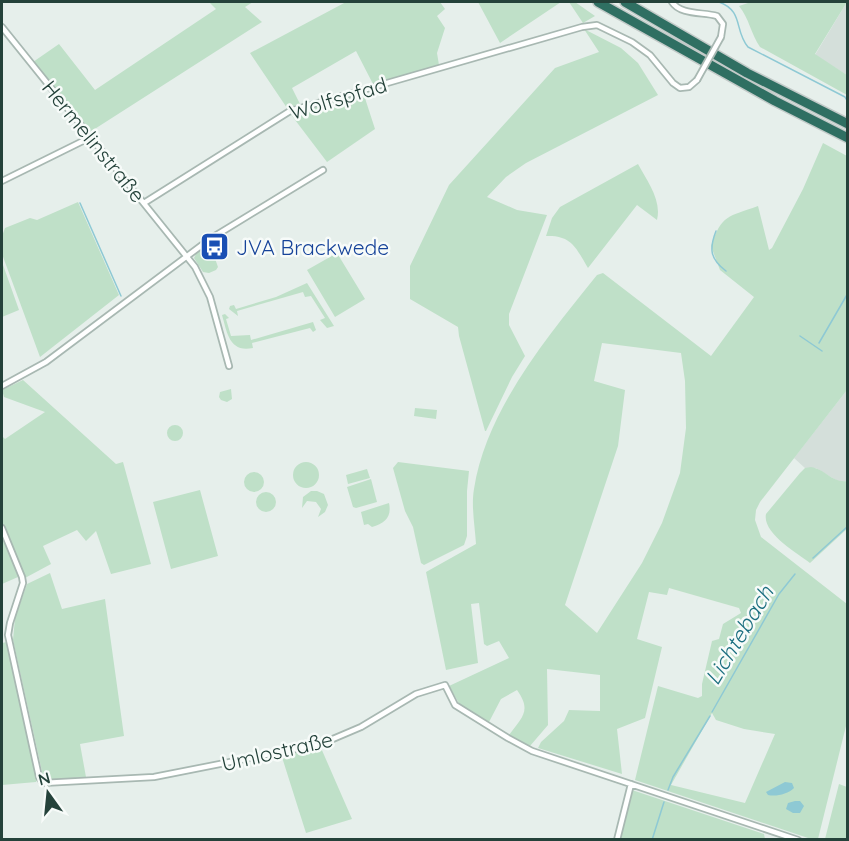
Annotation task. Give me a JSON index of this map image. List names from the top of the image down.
{
  "streets": {
    "street": ["Wolfspfad", "Hermelinstraße", "Umlostraße"]
  },
  "crossings": [
    ["Wolfspfad", "Hermelinstraße"]
  ],
  "water": ["Lichtebach"],
  "places": {
    "bus stop": ["JVA Brackwede"]
  },
  "north": "top"
}
